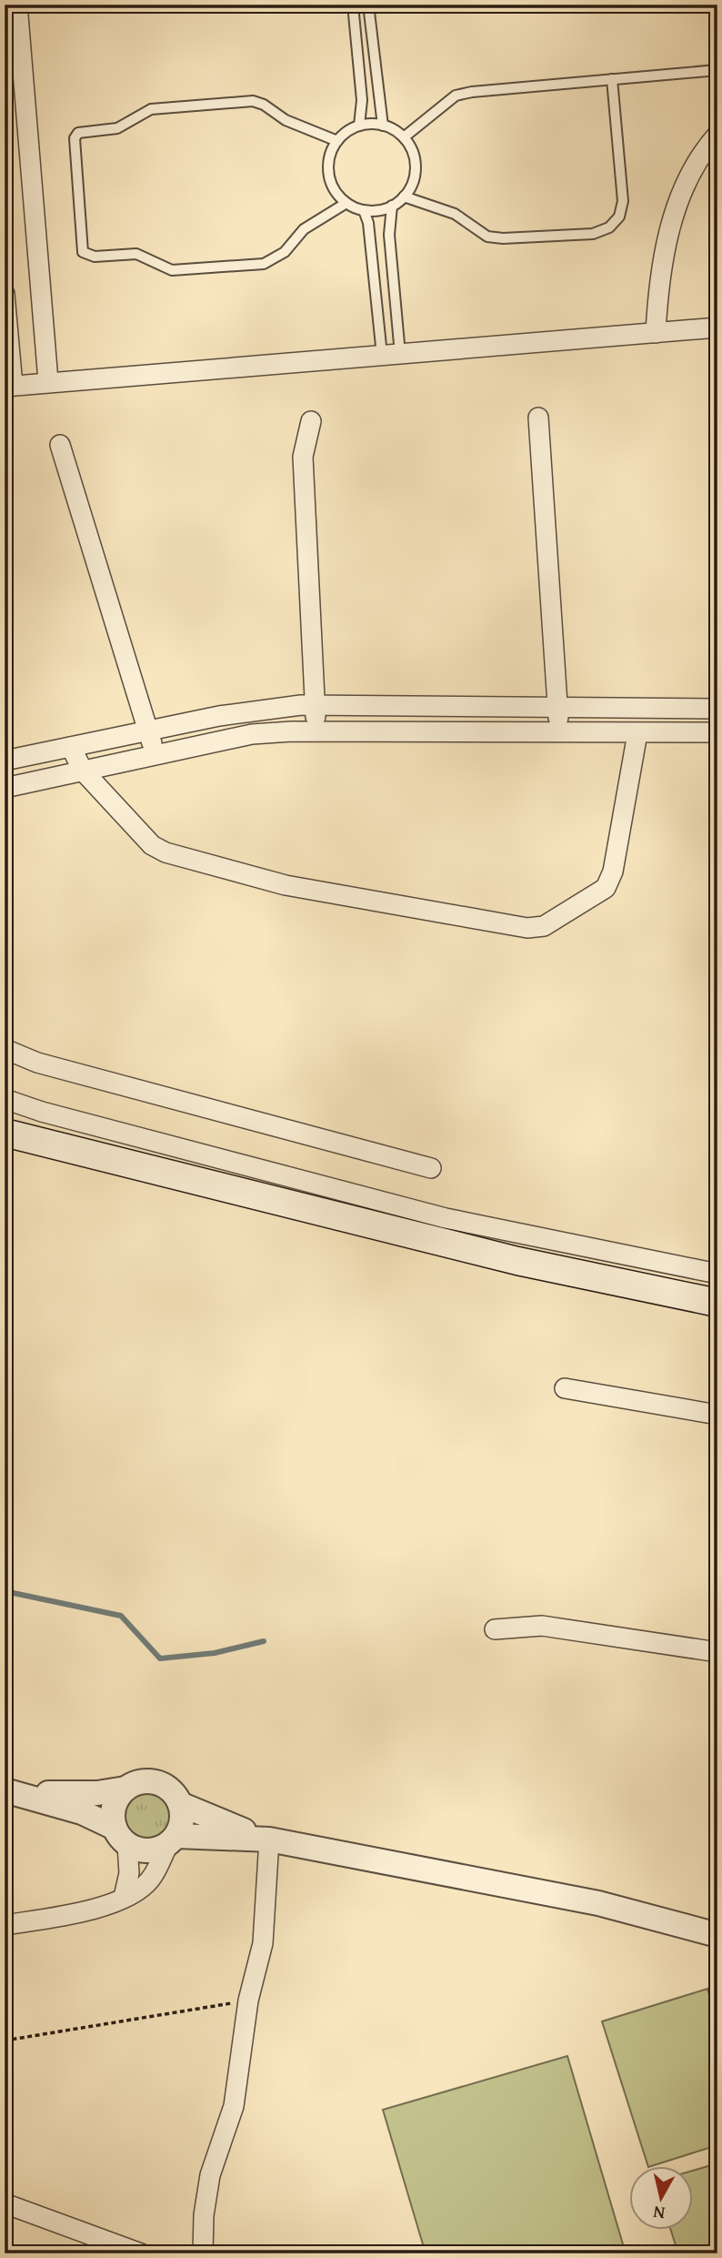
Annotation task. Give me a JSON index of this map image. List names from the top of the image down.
{
  "north": "bottom"
}
